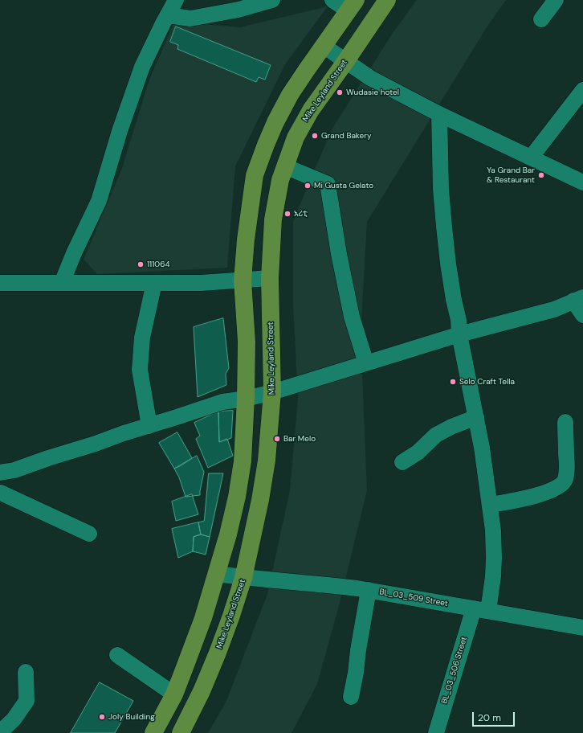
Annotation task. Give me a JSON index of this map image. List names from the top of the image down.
{
  "streets": {
    "main road": ["Mike Leyland Street"],
    "street": ["BL_03_509 Street", "BL_03_506 Street"]
  },
  "crossings": [
    ["Mike Leyland Street", "BL_03_509 Street"],
    ["BL_03_509 Street", "BL_03_506 Street"]
  ],
  "places": [
    "Wudasie hotel",
    "Grand Bakery",
    "Ya Grand Bar & Restaurant",
    "Mi Gusta Gelato",
    "አሪቲ",
    "111064",
    "Selo Craft Tella",
    "Bar Melo",
    "Joly Building"
  ],
  "scale_bar": "20 m"
}
